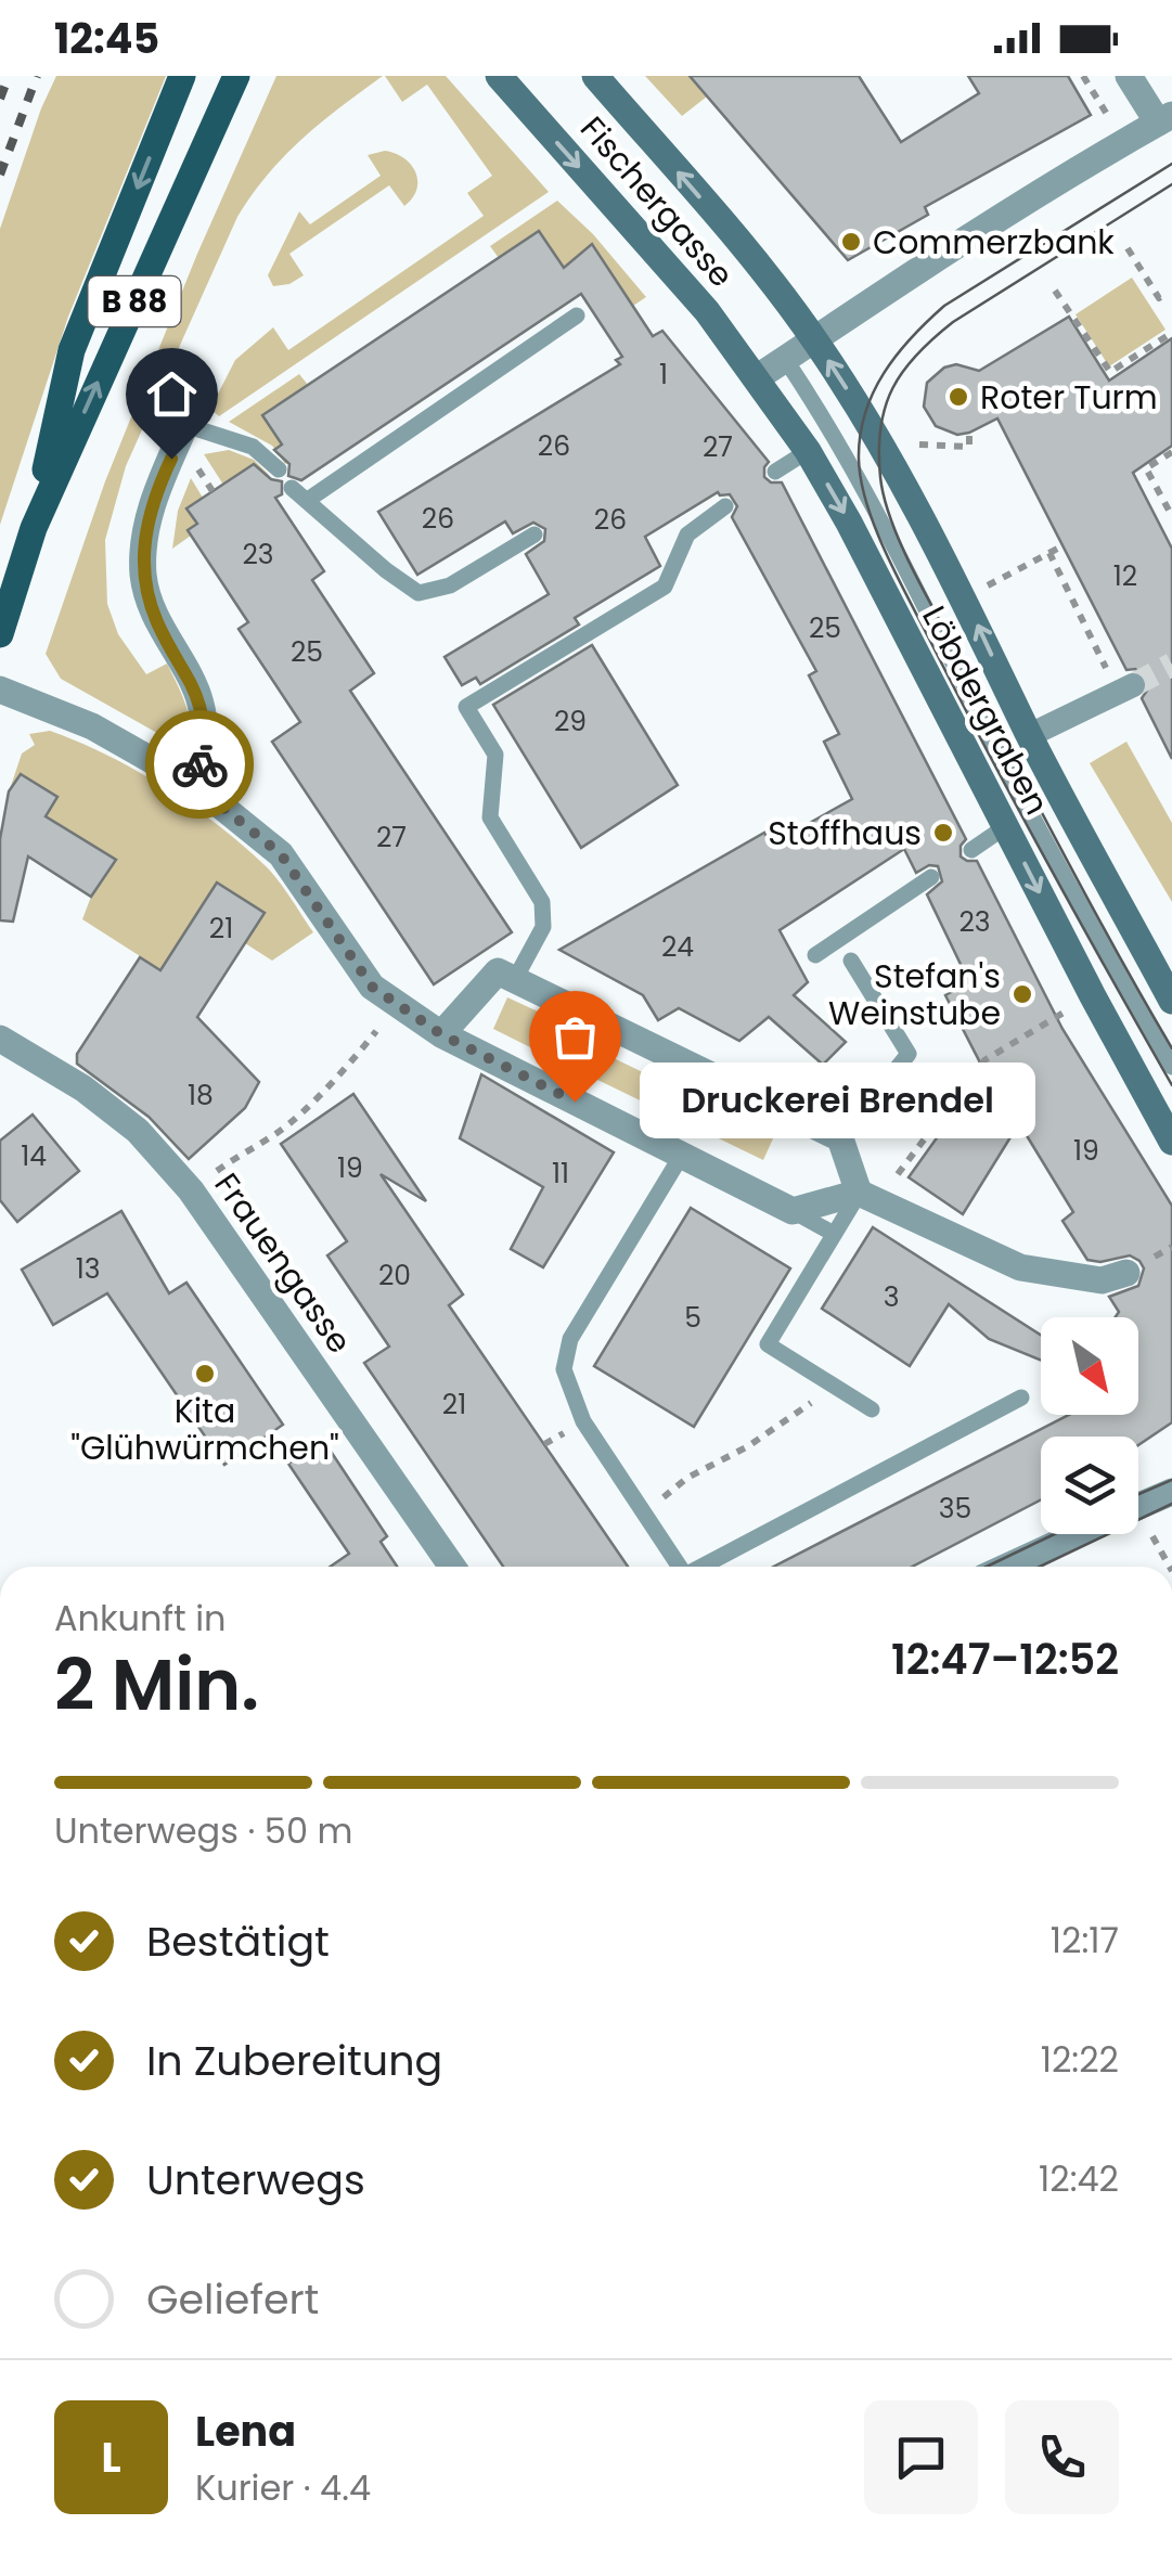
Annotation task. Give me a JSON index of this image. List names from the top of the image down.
{
  "streets": {
    "main road": ["Fischergasse", "B 88", "Löbdergraben"],
    "street": ["Frauengasse"]
  },
  "crossings": [
    ["Fischergasse", "Löbdergraben"]
  ],
  "places": [
    "Commerzbank",
    "Roter Turm",
    "Stoffhaus",
    "Stefan's Weinstube",
    "Druckerei Brendel",
    "Kita \"Glühwürmchen\""
  ],
  "house_numbers": [
    "1",
    "26",
    "27",
    "26",
    "26",
    "23",
    "12",
    "25",
    "25",
    "29",
    "27",
    "23",
    "21",
    "24",
    "18",
    "19",
    "14",
    "19",
    "11",
    "13",
    "20",
    "3",
    "5",
    "21",
    "35"
  ],
  "north": "bottom right",
  "page": {
    "status": "12:45",
    "bubble": "Druckerei Brendel",
    "heading": ["2 Min.", "Ankunft in", "12:47–12:52"],
    "panel": ["Lena", "Kurier · 4.4"],
    "bar": "Unterwegs · 50 m",
    "list": [
      ["Bestätigt", "12:17"],
      ["In Zubereitung", "12:22"],
      ["Unterwegs", "12:42"],
      "Geliefert"
    ],
    "round": "L"
  }
}
